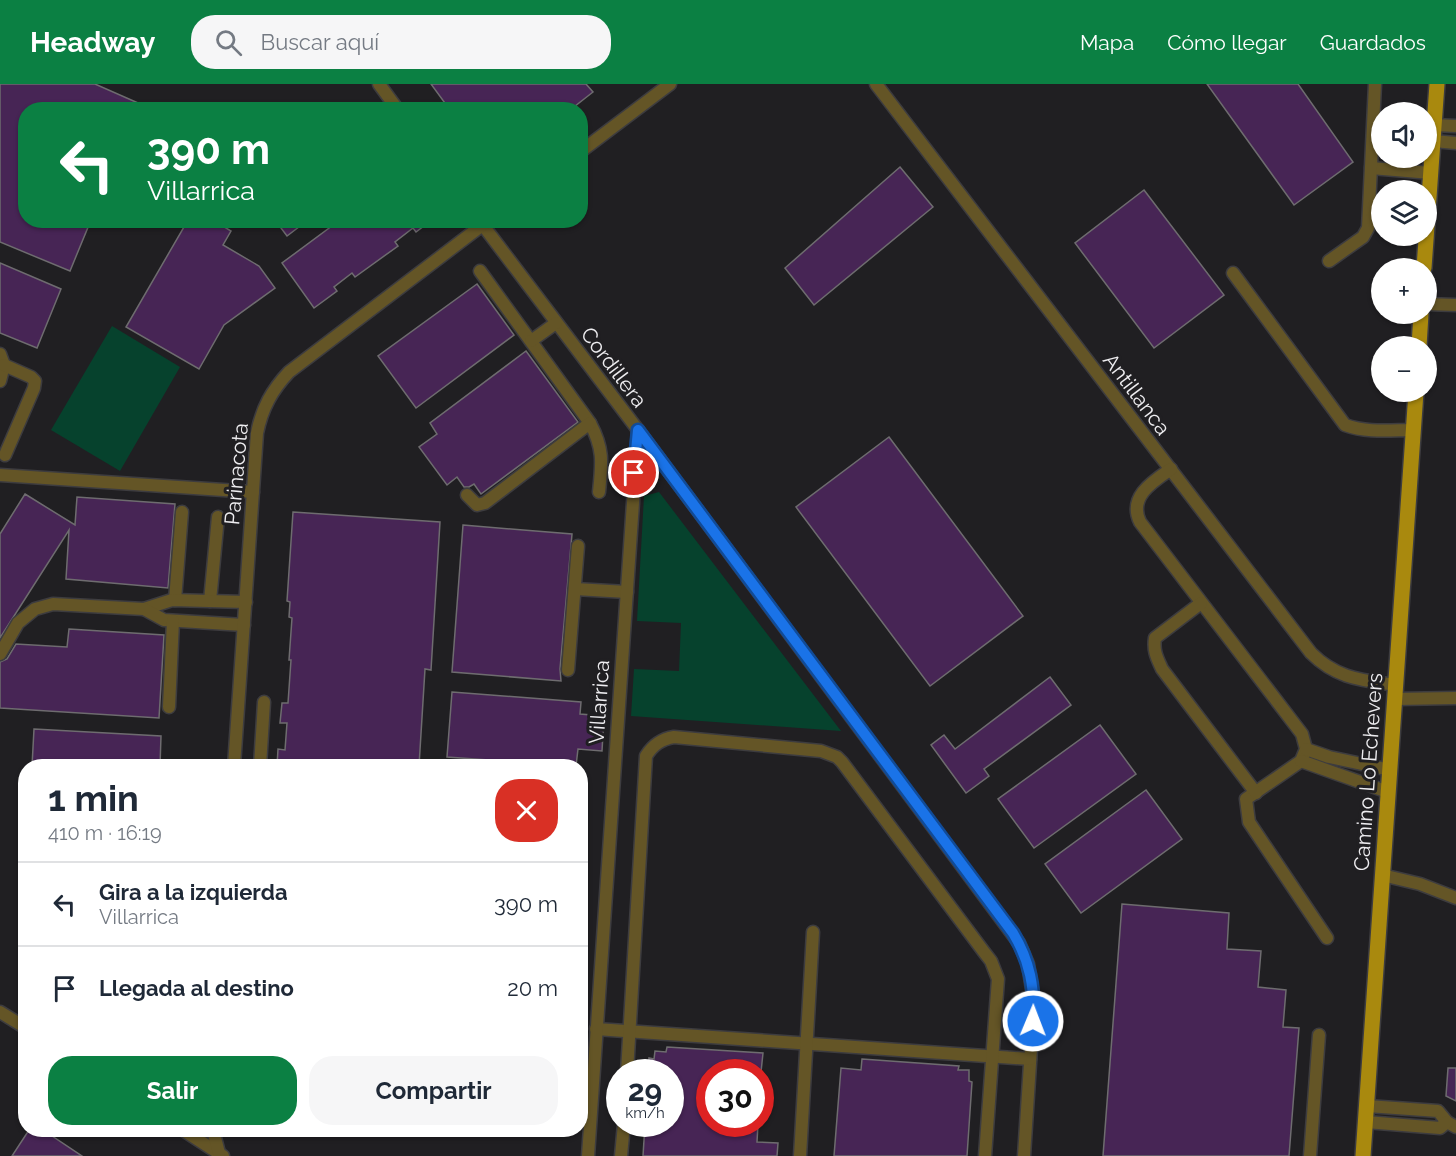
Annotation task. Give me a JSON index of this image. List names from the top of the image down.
{
  "streets": {
    "main road": ["Camino Lo Echevers"],
    "street": [
      "Cordillera",
      "Antillanca",
      "Parinacota",
      "Villarrica"
    ]
  },
  "crossings": [
    ["Cordillera", "Villarrica"],
    ["Antillanca", "Camino Lo Echevers"]
  ],
  "page": {
    "header": "Headway",
    "search": "Buscar aquí",
    "nav": ["Mapa", "Cómo llegar", "Guardados"],
    "map_buttons": ["+", "−"],
    "turn": ["390 m", "Villarrica"],
    "heading": ["1 min", "410 m · 16:19"],
    "list": [
      {
        "name": "Gira a la izquierda",
        "note": "Villarrica",
        "value": "390 m"
      },
      {
        "name": "Llegada al destino",
        "value": "20 m"
      }
    ],
    "buttons": ["Salir", "Compartir"],
    "speed": "29 km/h",
    "limit": "30"
  }
}
